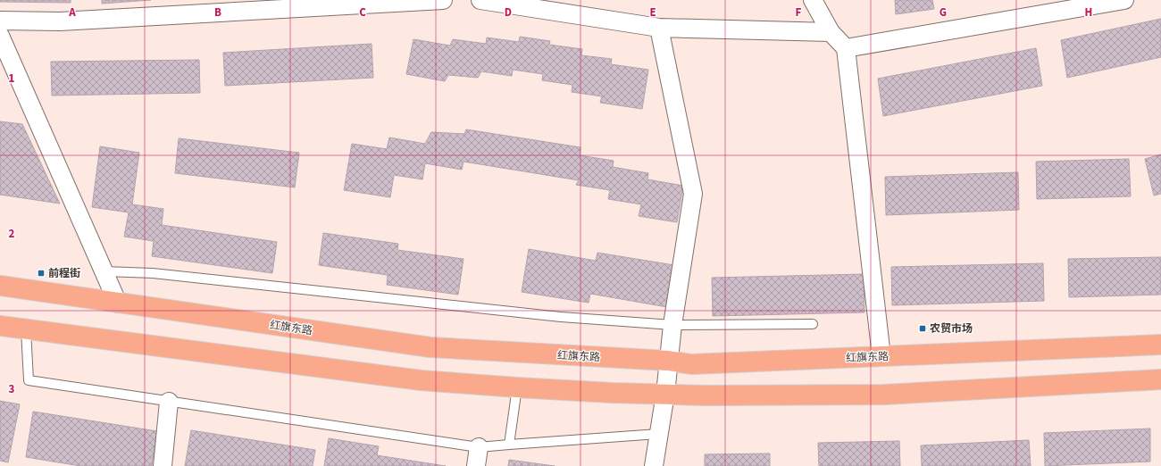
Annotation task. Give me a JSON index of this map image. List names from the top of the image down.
{
  "streets": {
    "main road": ["红旗东路"]
  },
  "places": {
    "transit": ["前程街", "农贸市场"]
  },
  "grid": {
    "columns": [
      "A",
      "B",
      "C",
      "D",
      "E",
      "F",
      "G",
      "H"
    ],
    "rows": ["1", "2", "3"]
  }
}
